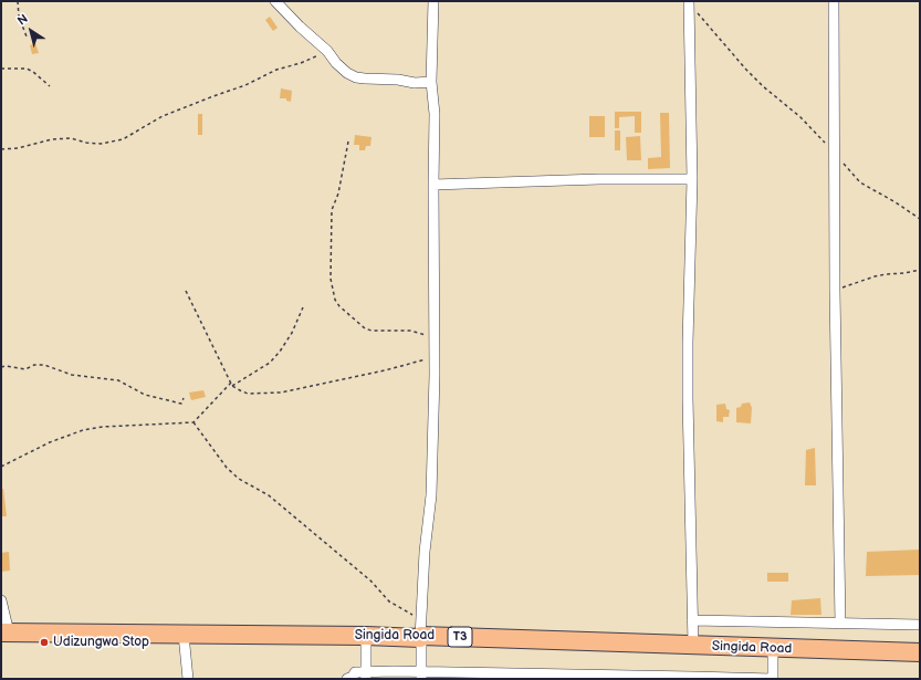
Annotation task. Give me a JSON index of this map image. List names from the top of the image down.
{
  "streets": {
    "highway": ["Singida Road", "T3"]
  },
  "places": ["Udizungwa Stop"],
  "north": "top left"
}
